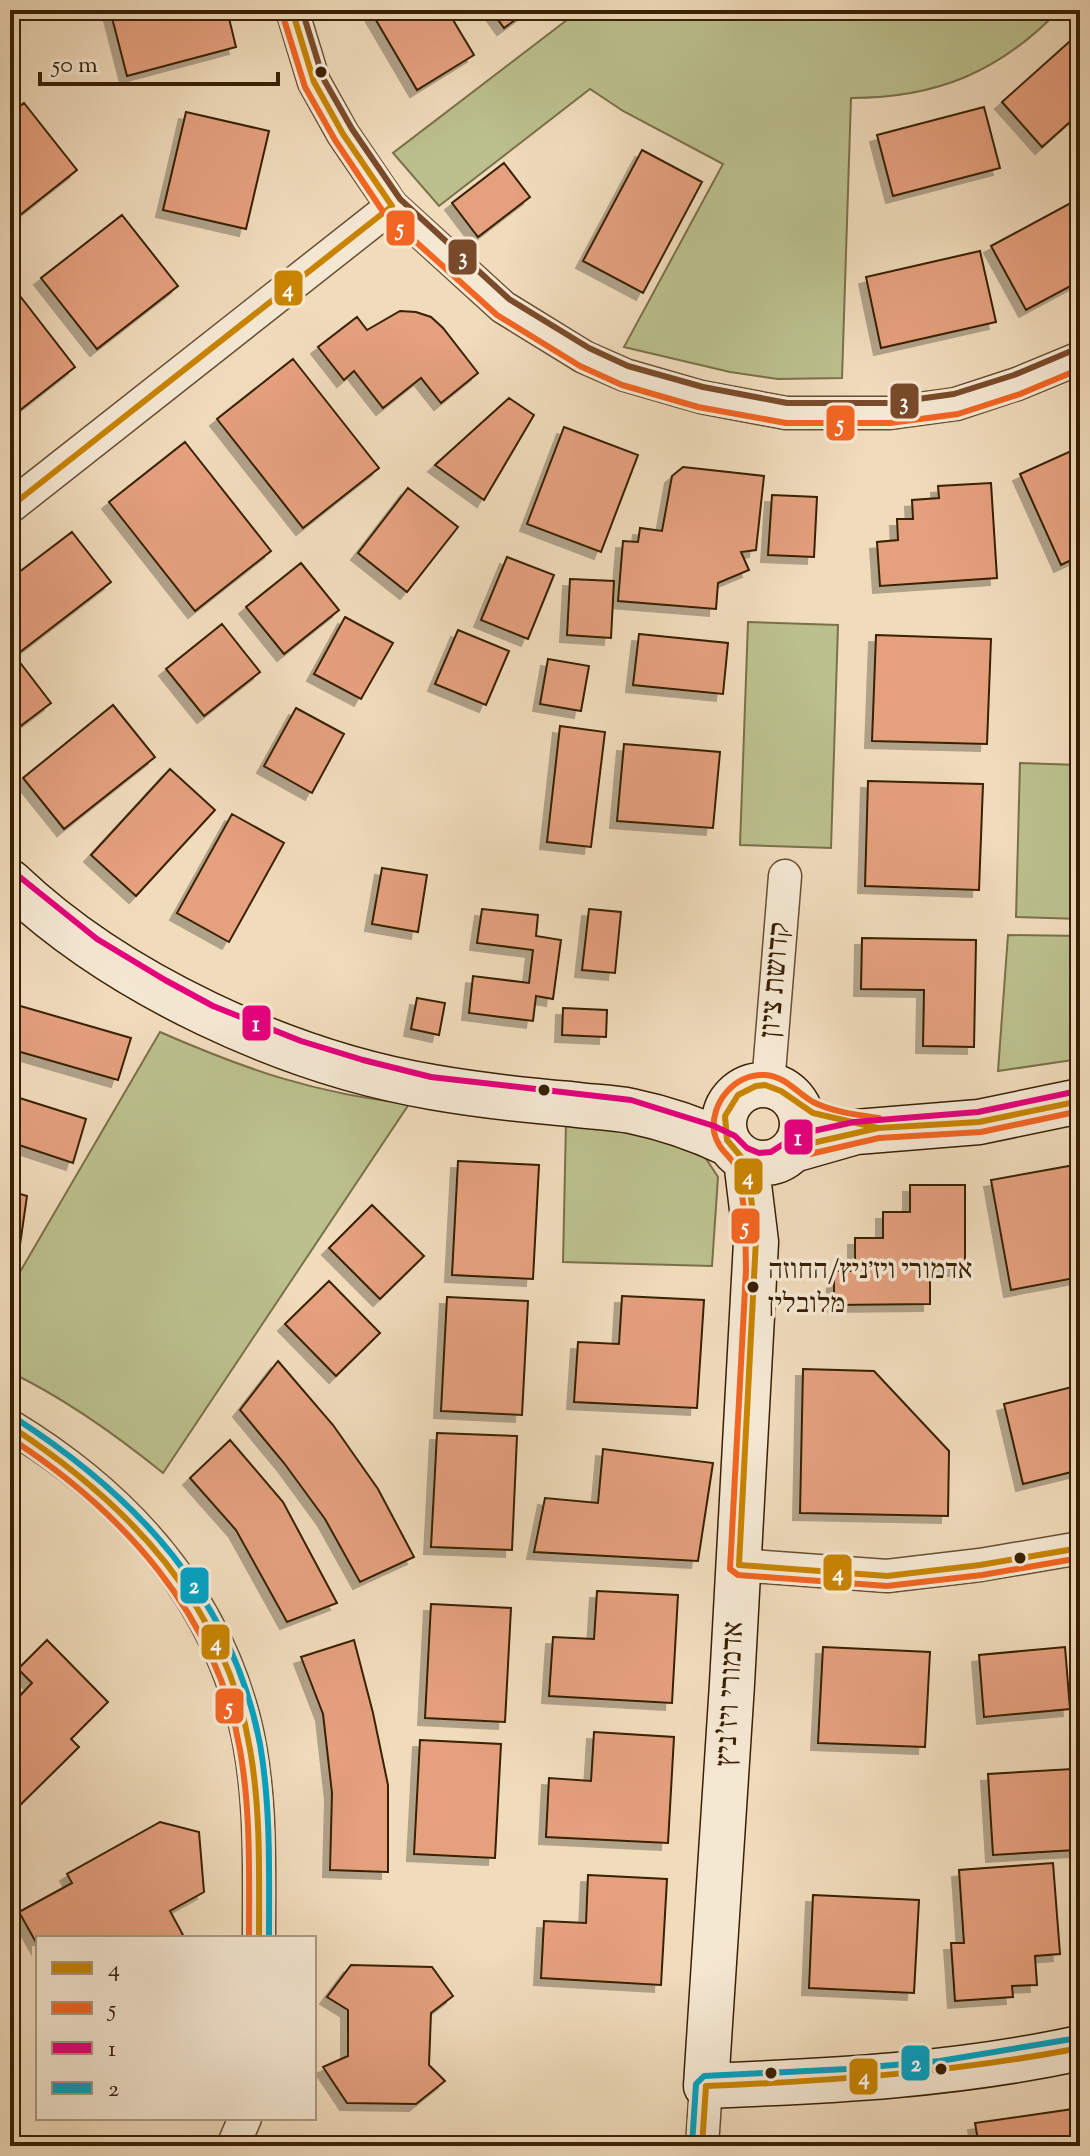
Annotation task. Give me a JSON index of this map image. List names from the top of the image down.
{
  "streets": {
    "street": ["קדושת ציון", "אדמורי ויז'ניץ"]
  },
  "places": ["אדמורי ויז׳ניץ/החוזה מלובלין"],
  "lines": [
    "transit line 4",
    "transit line 3",
    "transit line 5",
    "transit line 1",
    "transit line 2"
  ],
  "legend": [
    "4",
    "5",
    "1",
    "2"
  ],
  "scale_bar": "50 m"
}
